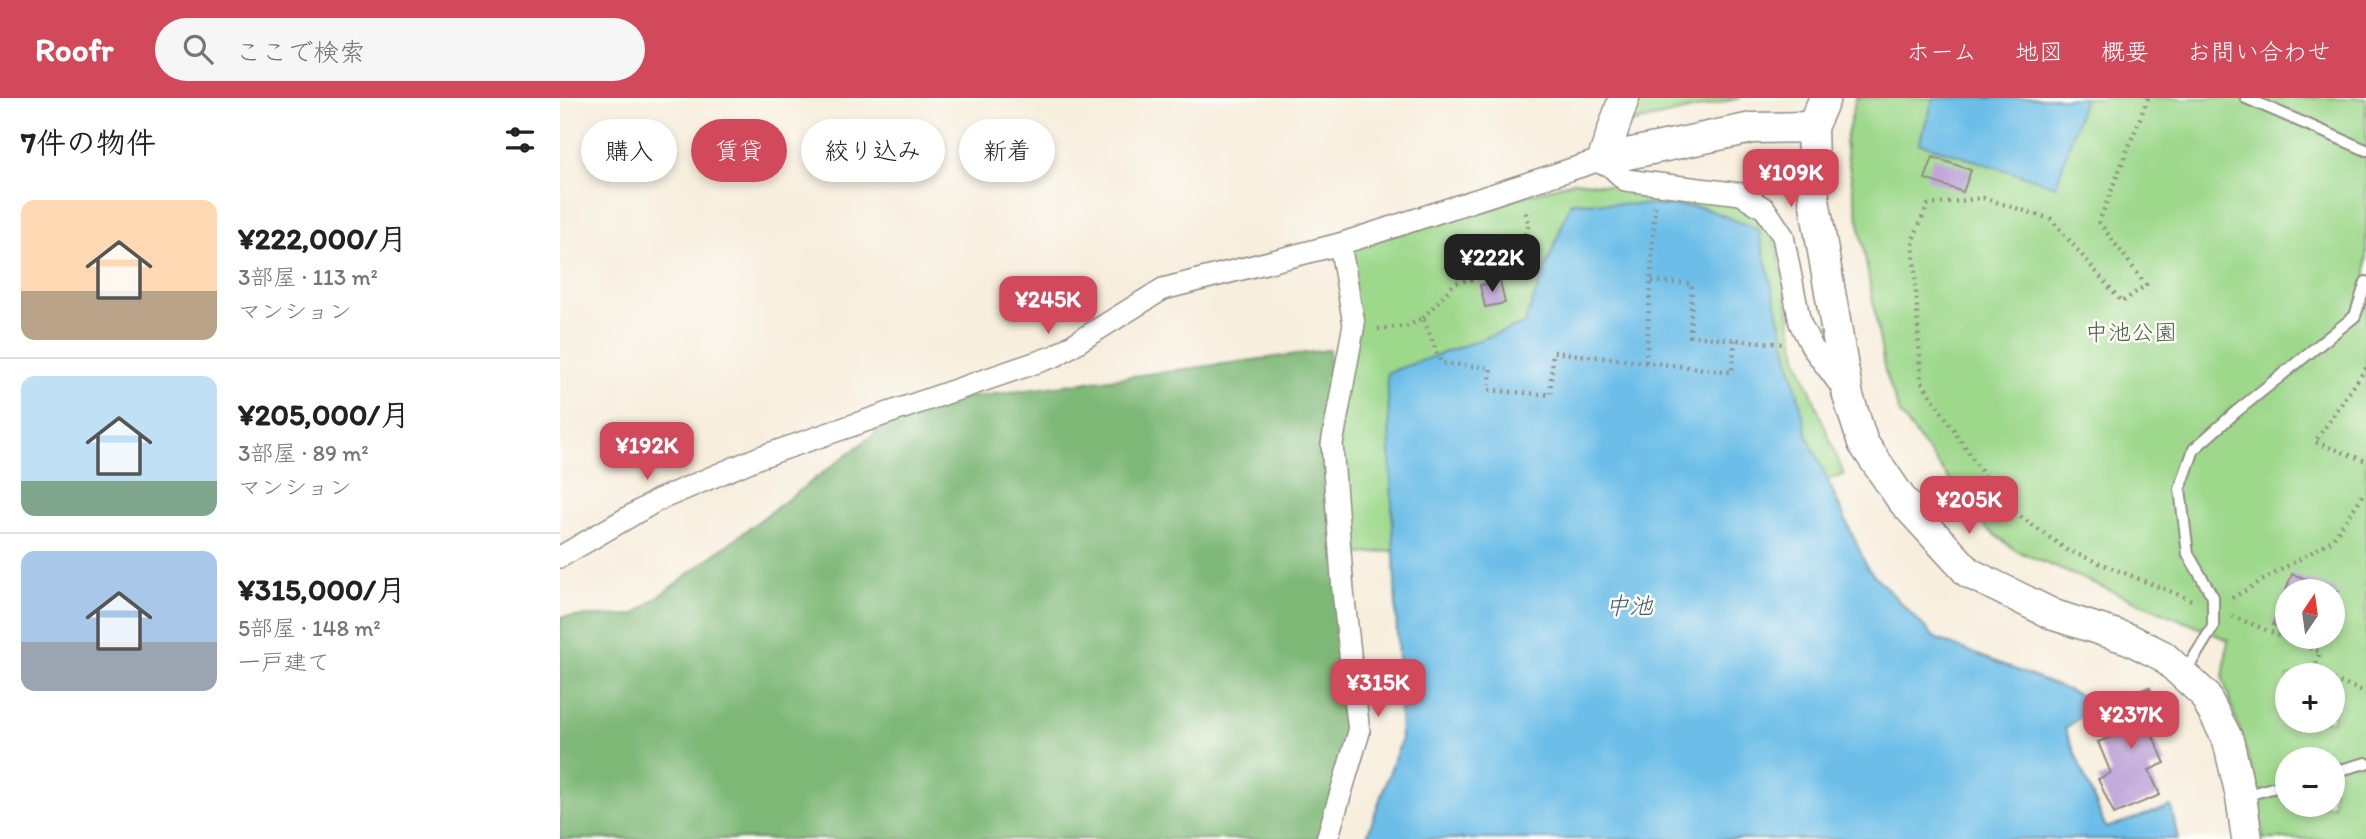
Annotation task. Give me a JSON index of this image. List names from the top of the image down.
{
  "water": ["中池"],
  "parks": ["中池公園"],
  "north": "top",
  "page": {
    "header": "Roofr",
    "search": "ここで検索",
    "nav": [
      "ホーム",
      "地図",
      "概要",
      "お問い合わせ"
    ],
    "heading": "7件の物件",
    "chip": [
      "購入",
      "賃貸",
      "絞り込み",
      "新着"
    ],
    "price": [
      "¥109K",
      "¥222K",
      "¥245K",
      "¥192K",
      "¥205K",
      "¥315K",
      "¥237K"
    ],
    "list": [
      {
        "name": "¥222,000/月",
        "note": "3部屋 · 113 m² · マンション"
      },
      {
        "name": "¥205,000/月",
        "note": "3部屋 · 89 m² · マンション"
      },
      {
        "name": "¥315,000/月",
        "note": "5部屋 · 148 m² · 一戸建て"
      }
    ],
    "map_buttons": ["+", "−"]
  }
}
